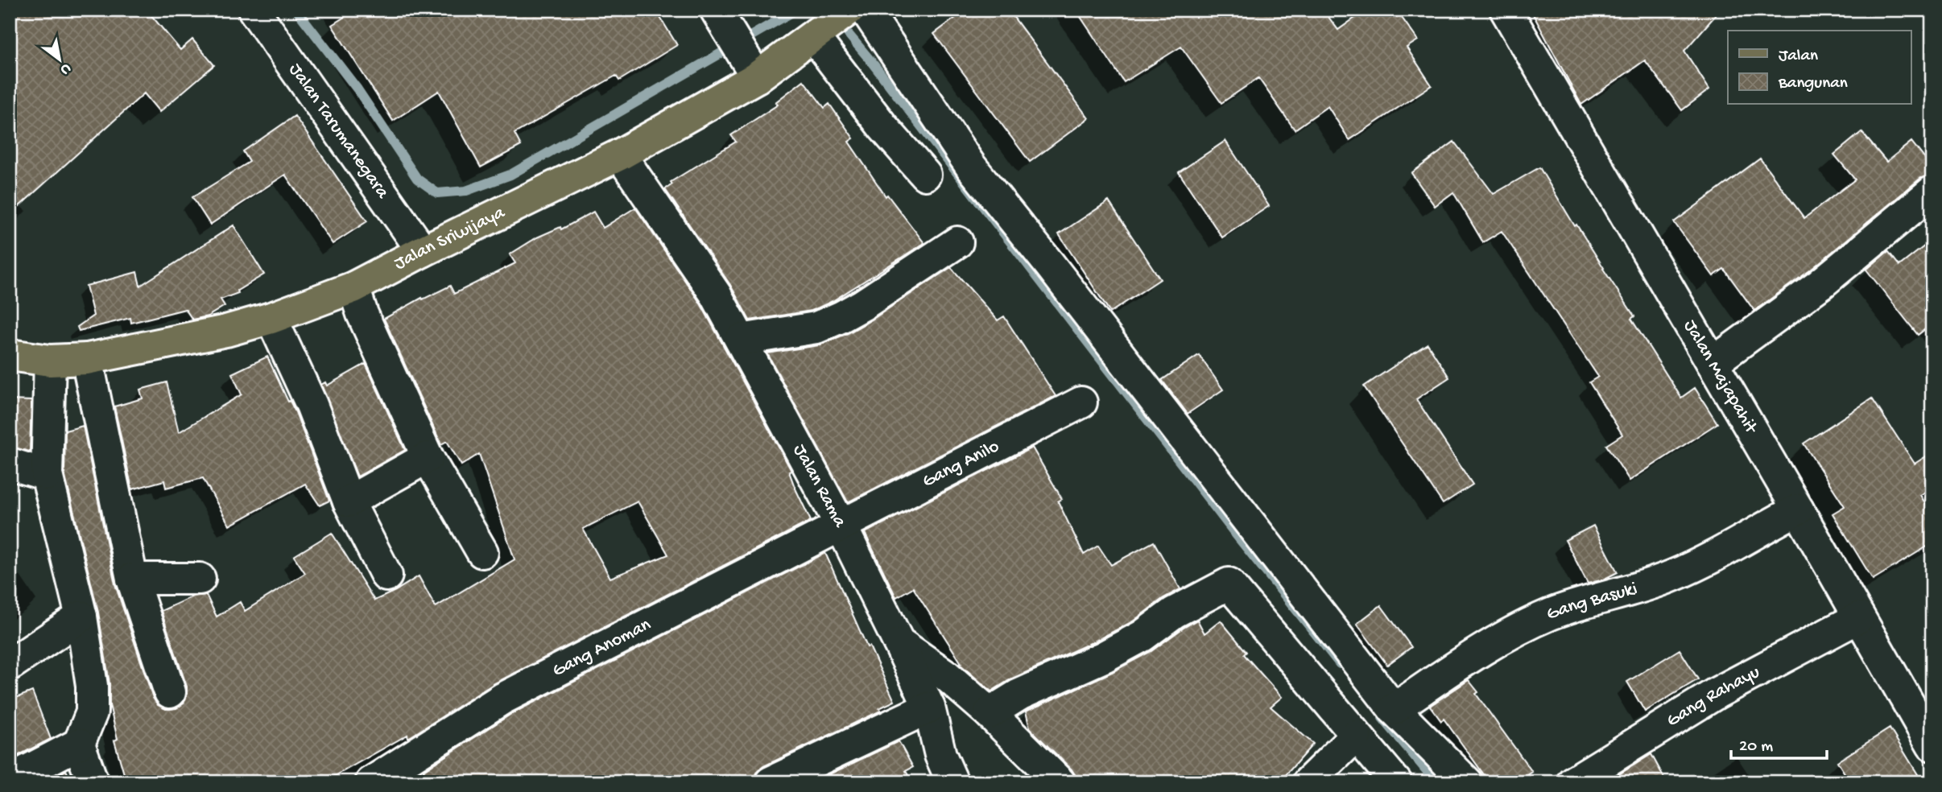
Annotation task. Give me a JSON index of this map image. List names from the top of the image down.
{
  "streets": {
    "main road": ["Jalan Sriwijaya"],
    "street": [
      "Jalan Tarumanegara",
      "Jalan Majapahit",
      "Gang Anilo",
      "Jalan Rama",
      "Gang Basuki",
      "Gang Anoman",
      "Gang Rahayu"
    ]
  },
  "crossings": [
    ["Jalan Tarumanegara", "Jalan Sriwijaya"],
    ["Jalan Sriwijaya", "Jalan Rama"],
    ["Jalan Majapahit", "Gang Basuki"],
    ["Jalan Majapahit", "Gang Rahayu"],
    ["Gang Anilo", "Jalan Rama"],
    ["Gang Anilo", "Gang Anoman"],
    ["Jalan Rama", "Gang Anoman"]
  ],
  "legend": ["Jalan", "Bangunan"],
  "scale_bar": "20 m",
  "north": "bottom right"
}
